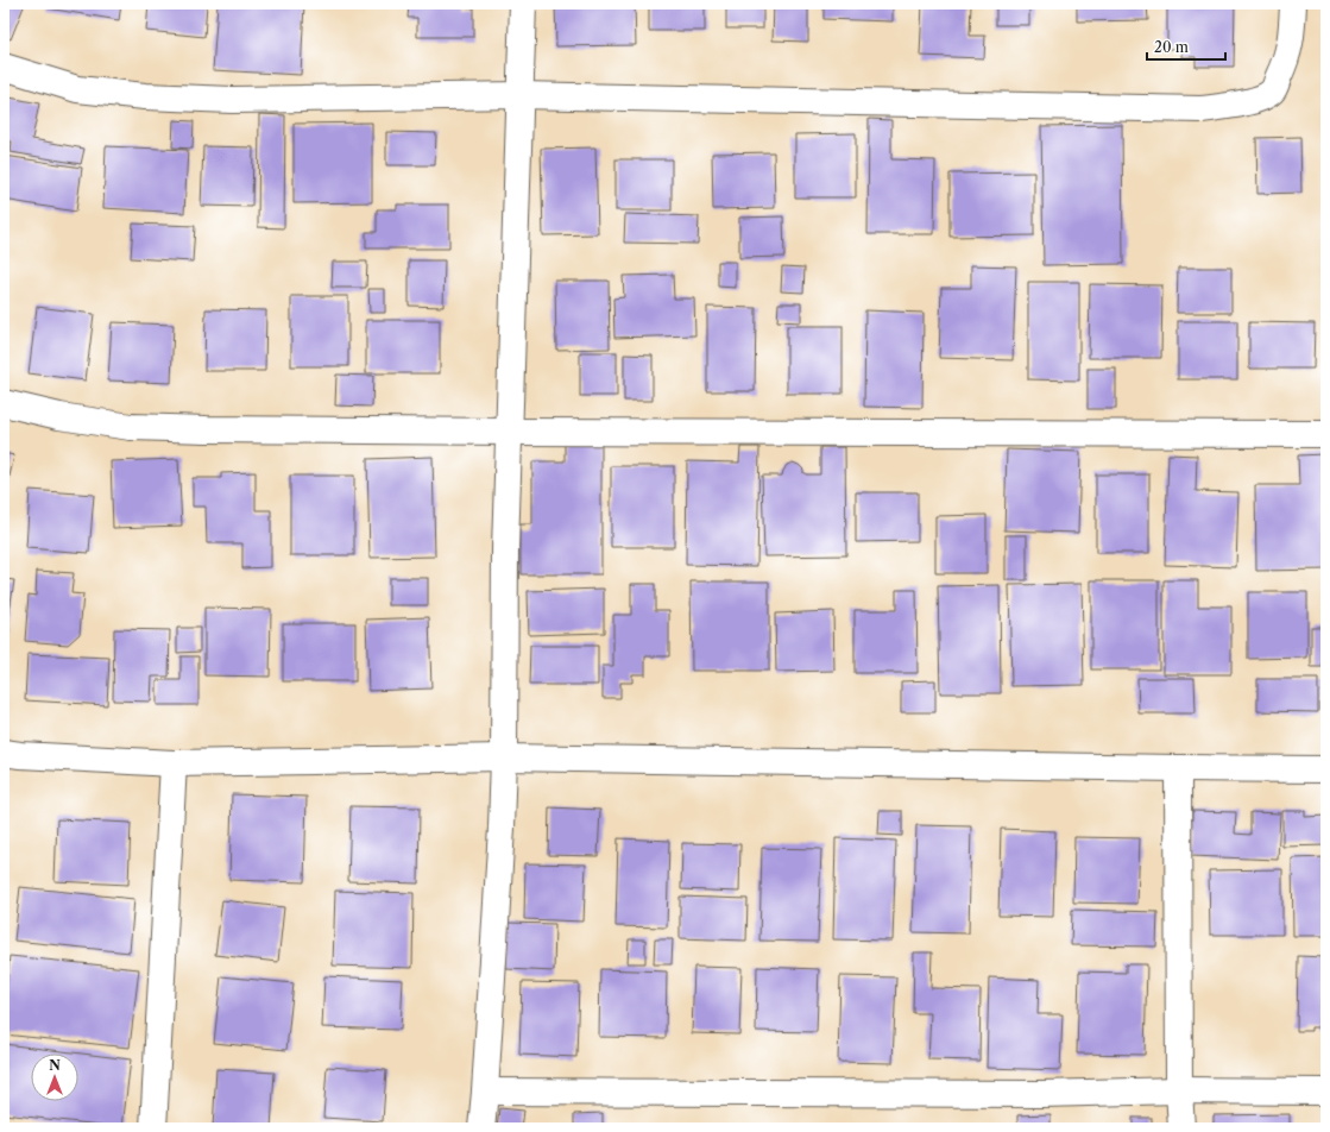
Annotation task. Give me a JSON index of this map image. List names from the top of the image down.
{
  "scale_bar": "20 m",
  "north": "top"
}
